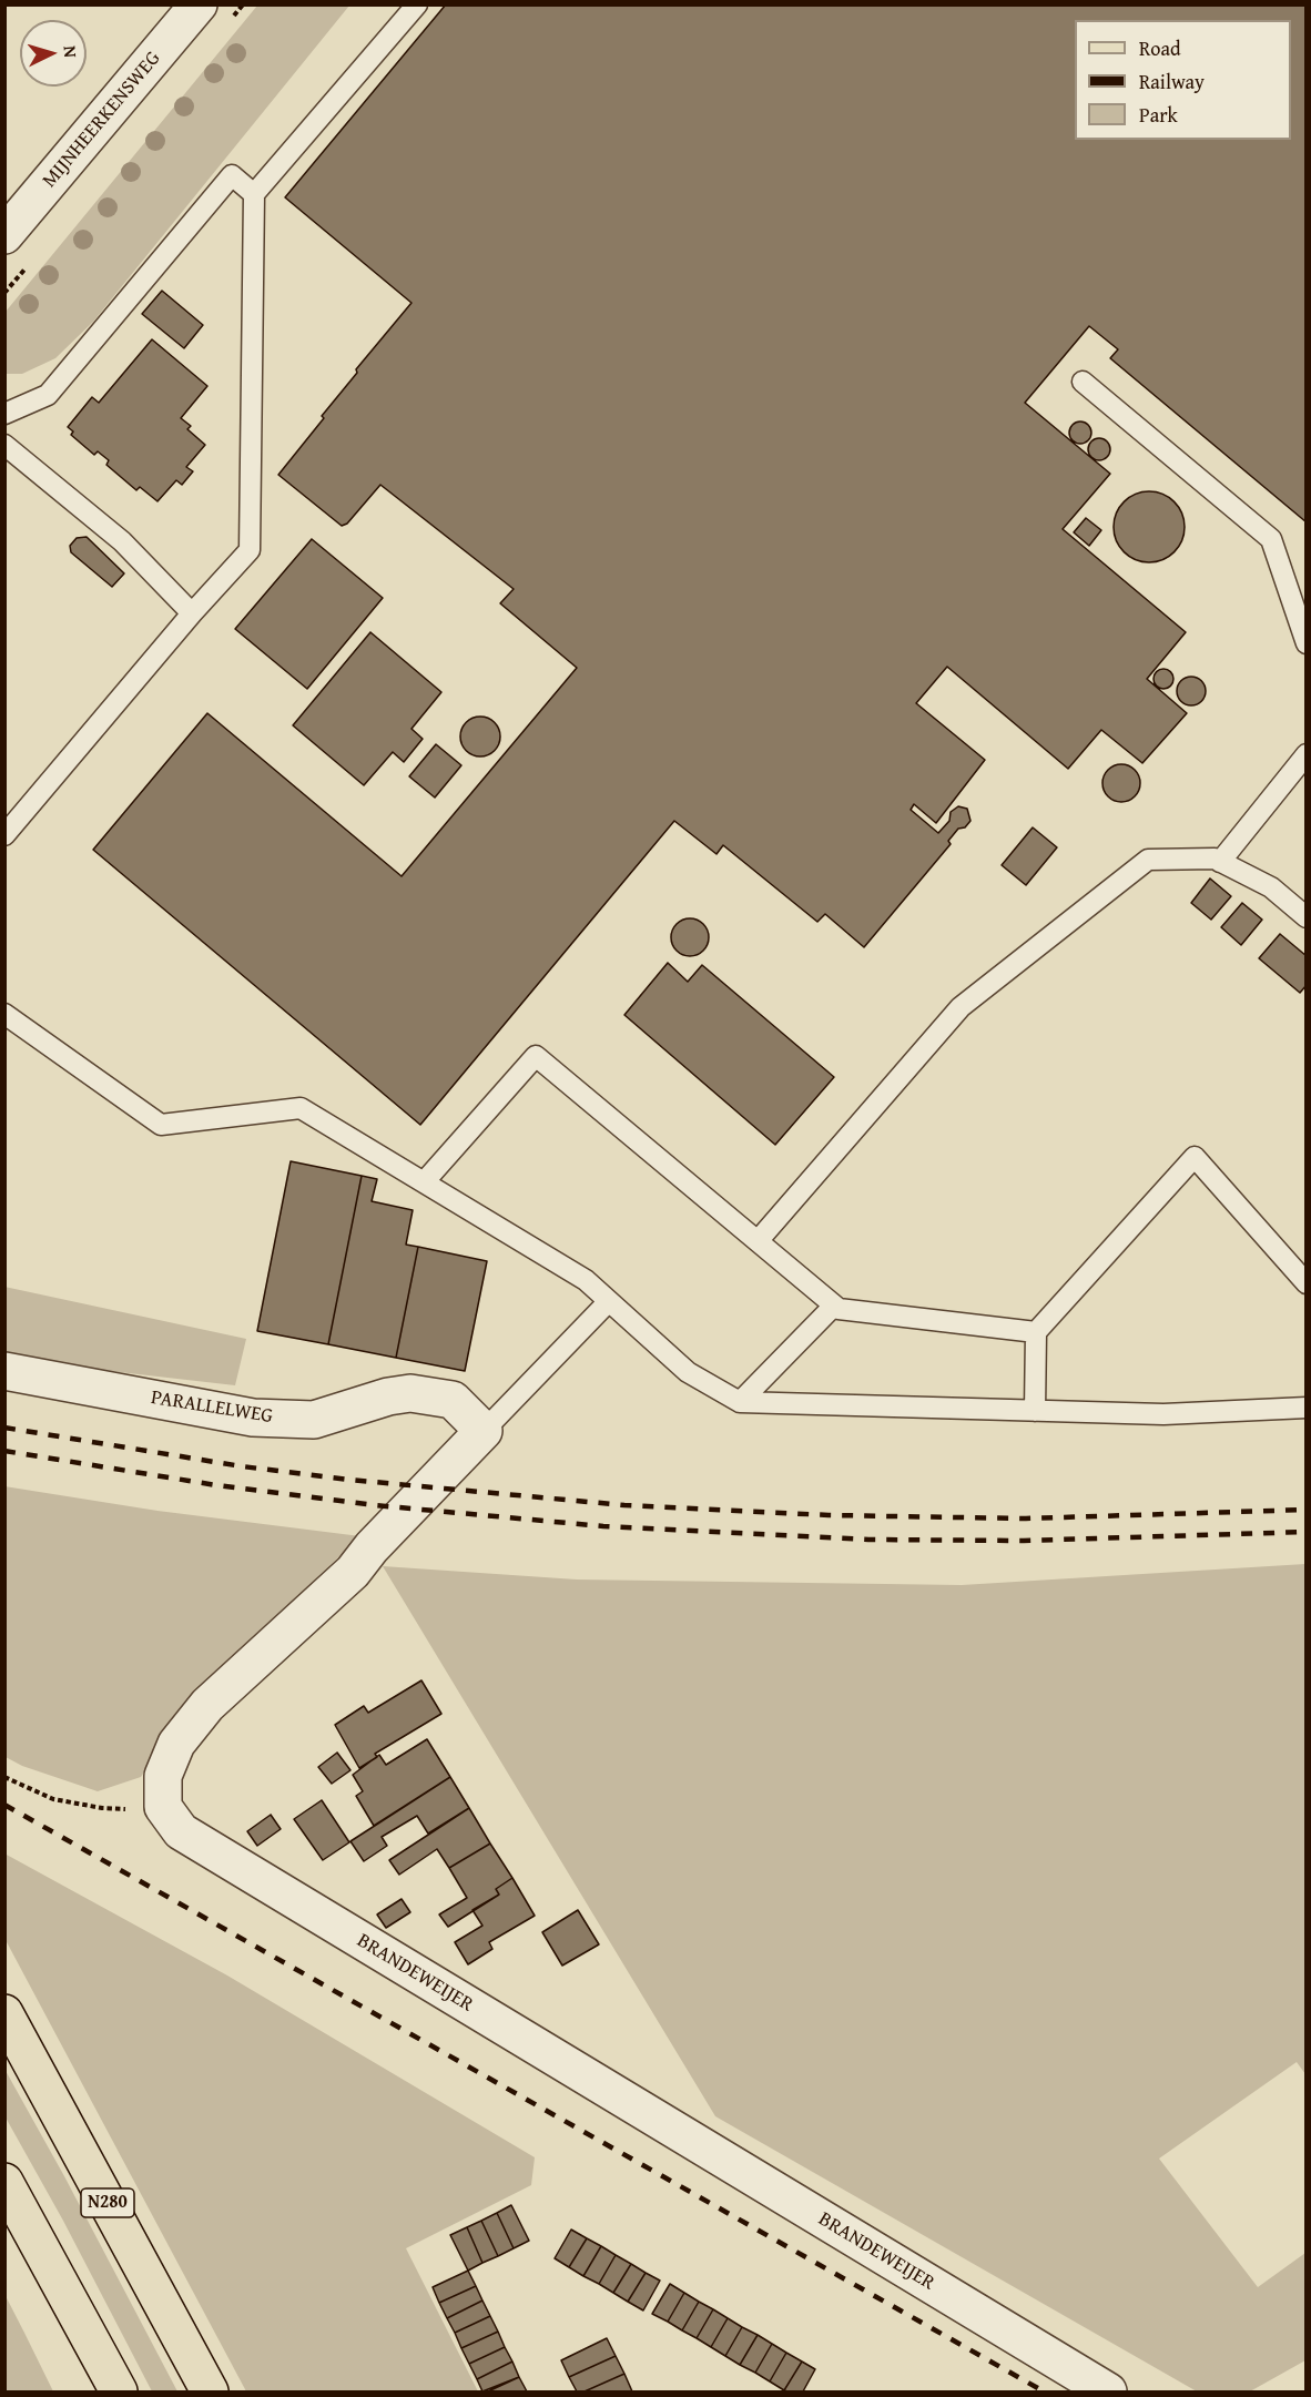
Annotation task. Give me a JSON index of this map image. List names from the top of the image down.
{
  "streets": {
    "main road": ["N280"],
    "street": ["MIJNHEERKENSWEG", "PARALLELWEG", "BRANDEWEIJER"]
  },
  "legend": ["Road", "Railway", "Park"],
  "north": "right"
}
